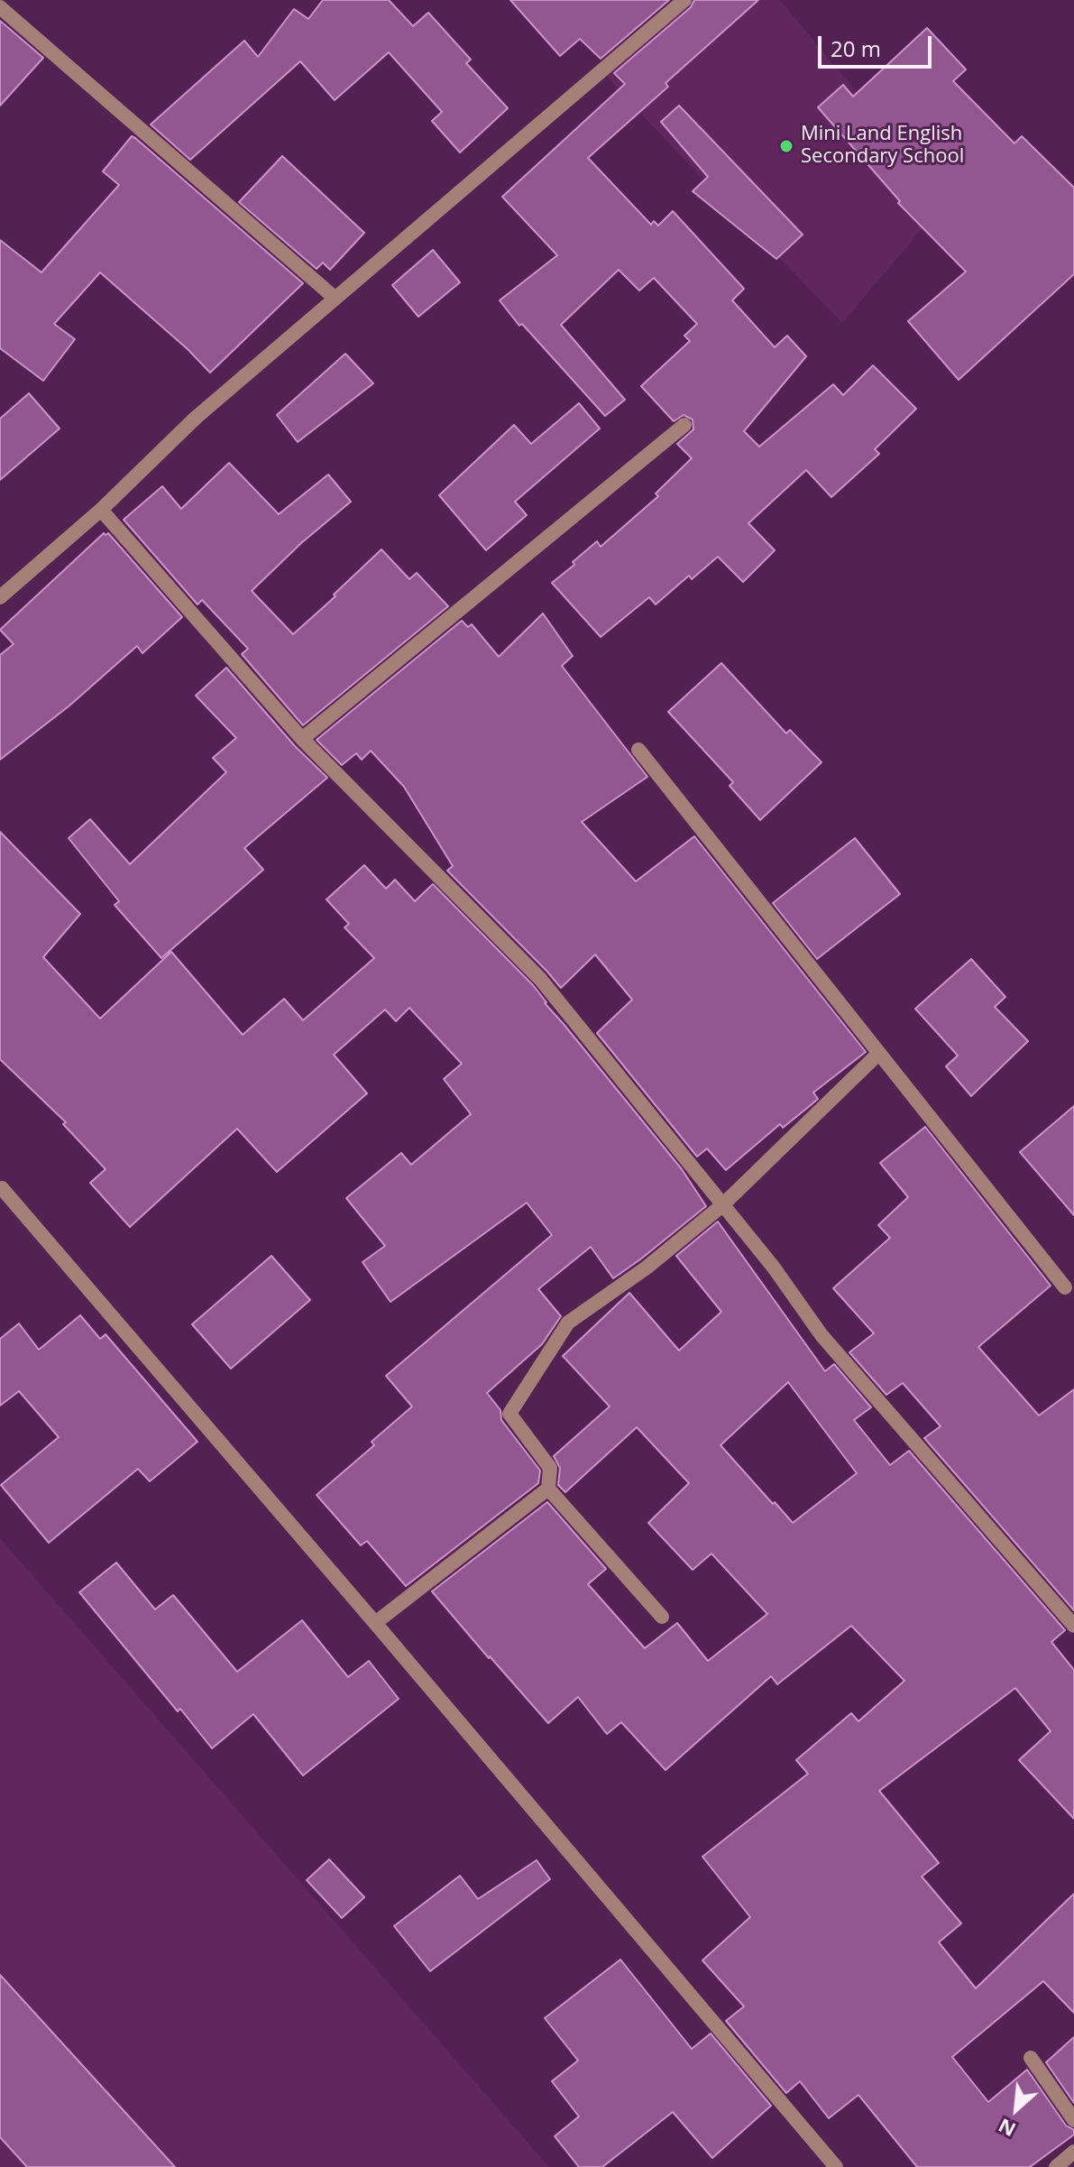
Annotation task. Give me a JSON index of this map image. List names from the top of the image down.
{
  "places": ["Mini Land English Secondary School"],
  "scale_bar": "20 m",
  "north": "bottom left"
}
